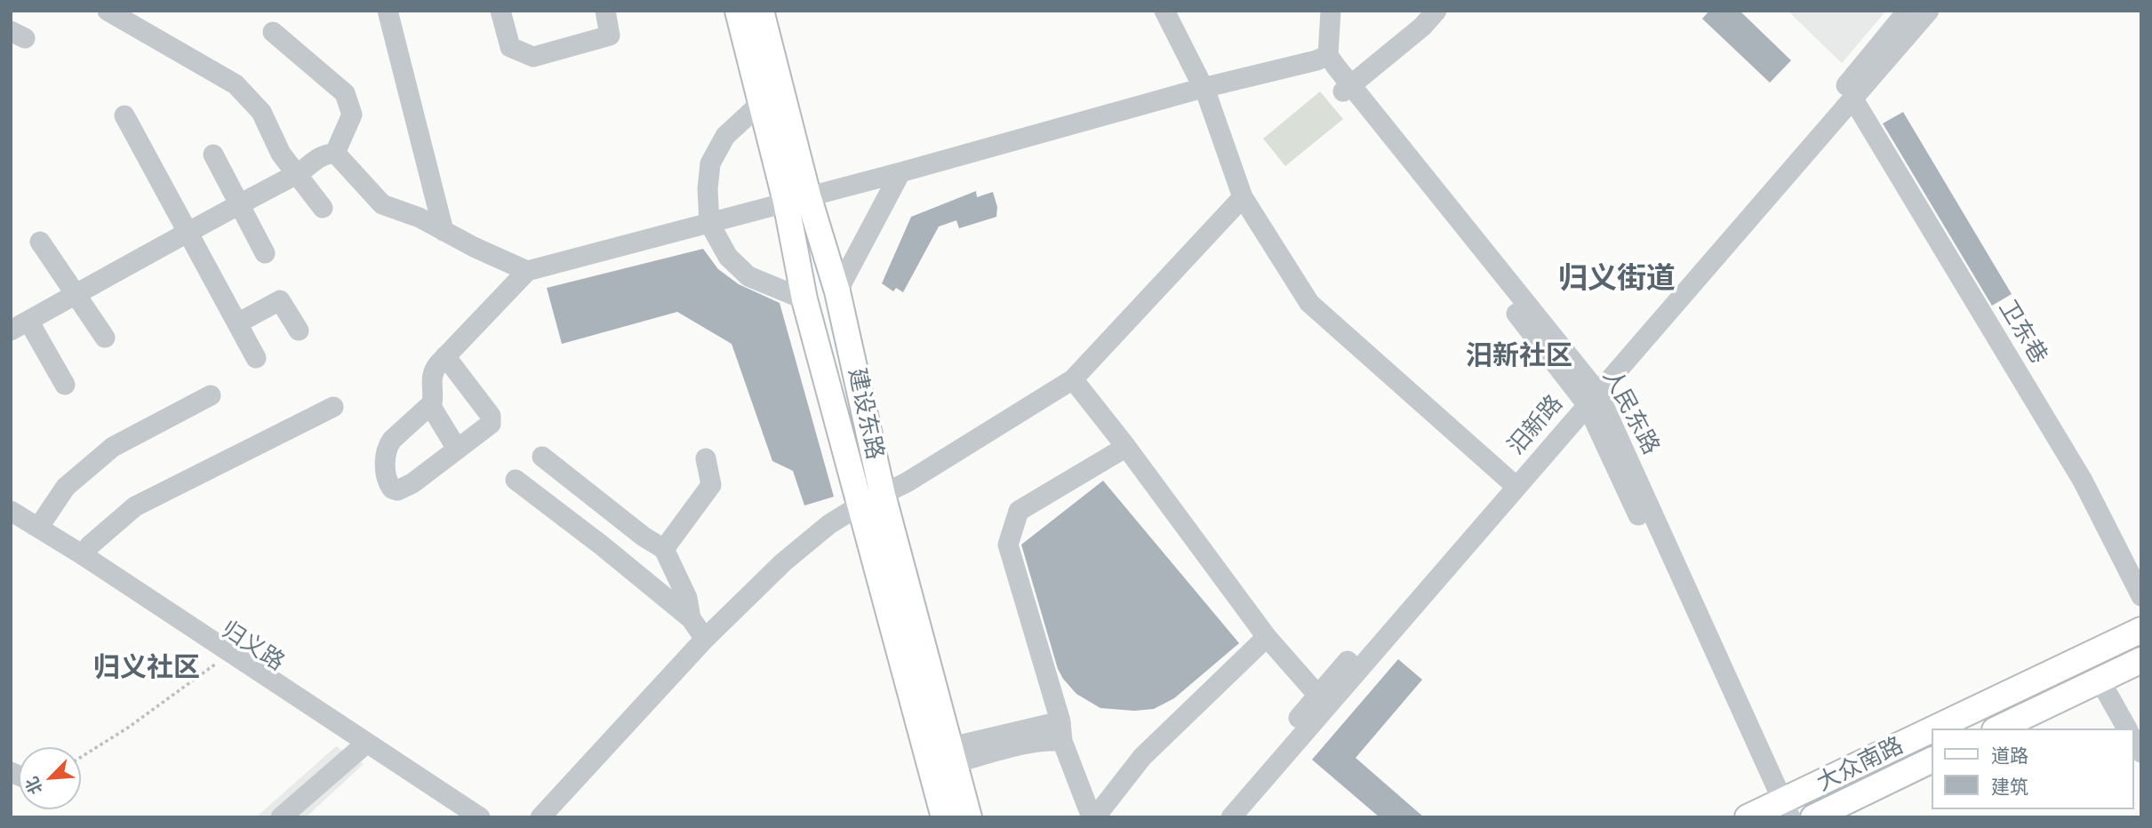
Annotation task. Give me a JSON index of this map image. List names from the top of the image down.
{
  "streets": {
    "main road": ["建设东路", "大众南路"],
    "street": [
      "卫东巷",
      "人民东路",
      "汨新路",
      "归义路"
    ]
  },
  "crossings": [
    ["卫东巷", "汨新路"],
    ["人民东路", "汨新路"],
    ["人民东路", "大众南路"]
  ],
  "districts": ["归义街道", "汨新社区", "归义社区"],
  "legend": ["道路", "建筑"],
  "north": "bottom left"
}
